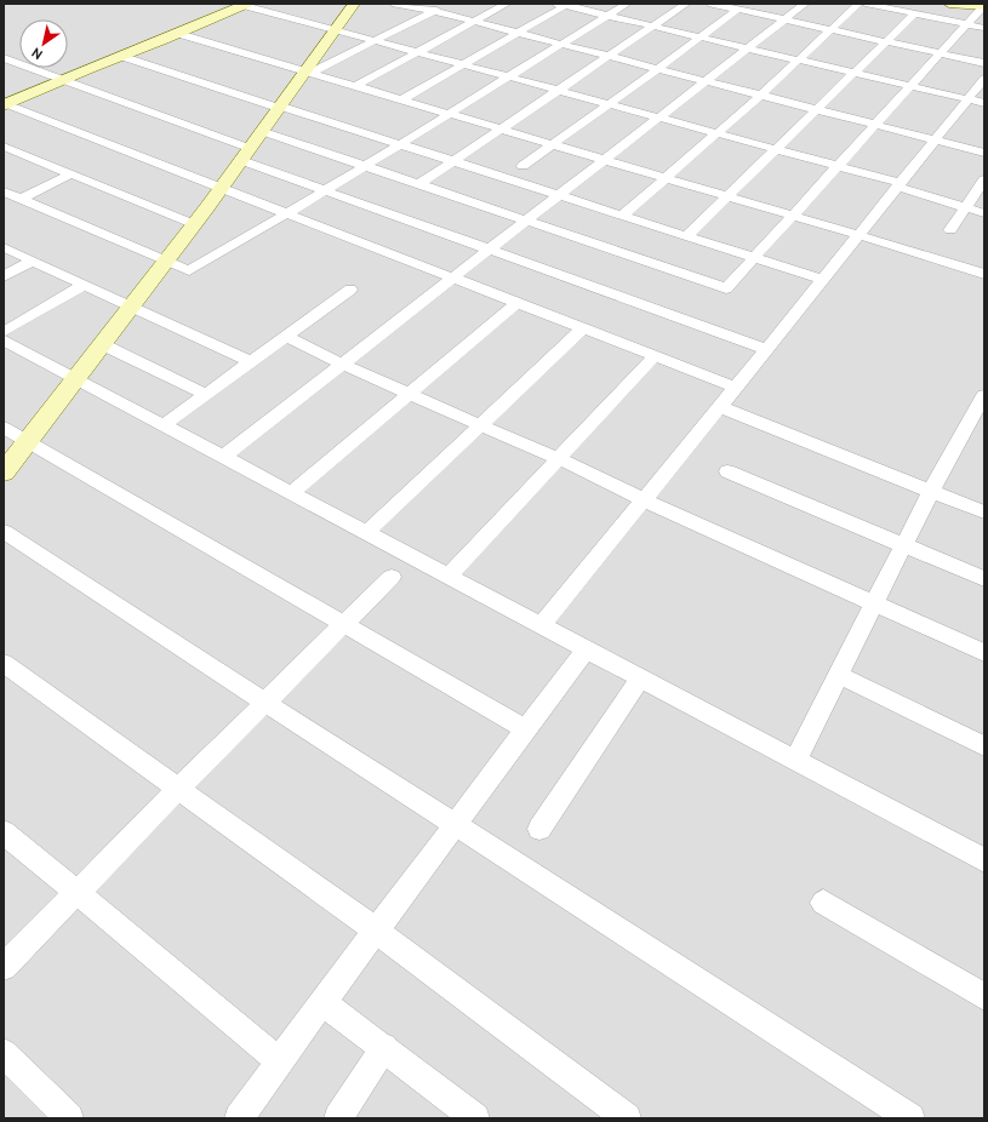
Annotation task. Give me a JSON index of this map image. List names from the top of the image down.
{
  "north": "bottom left"
}
